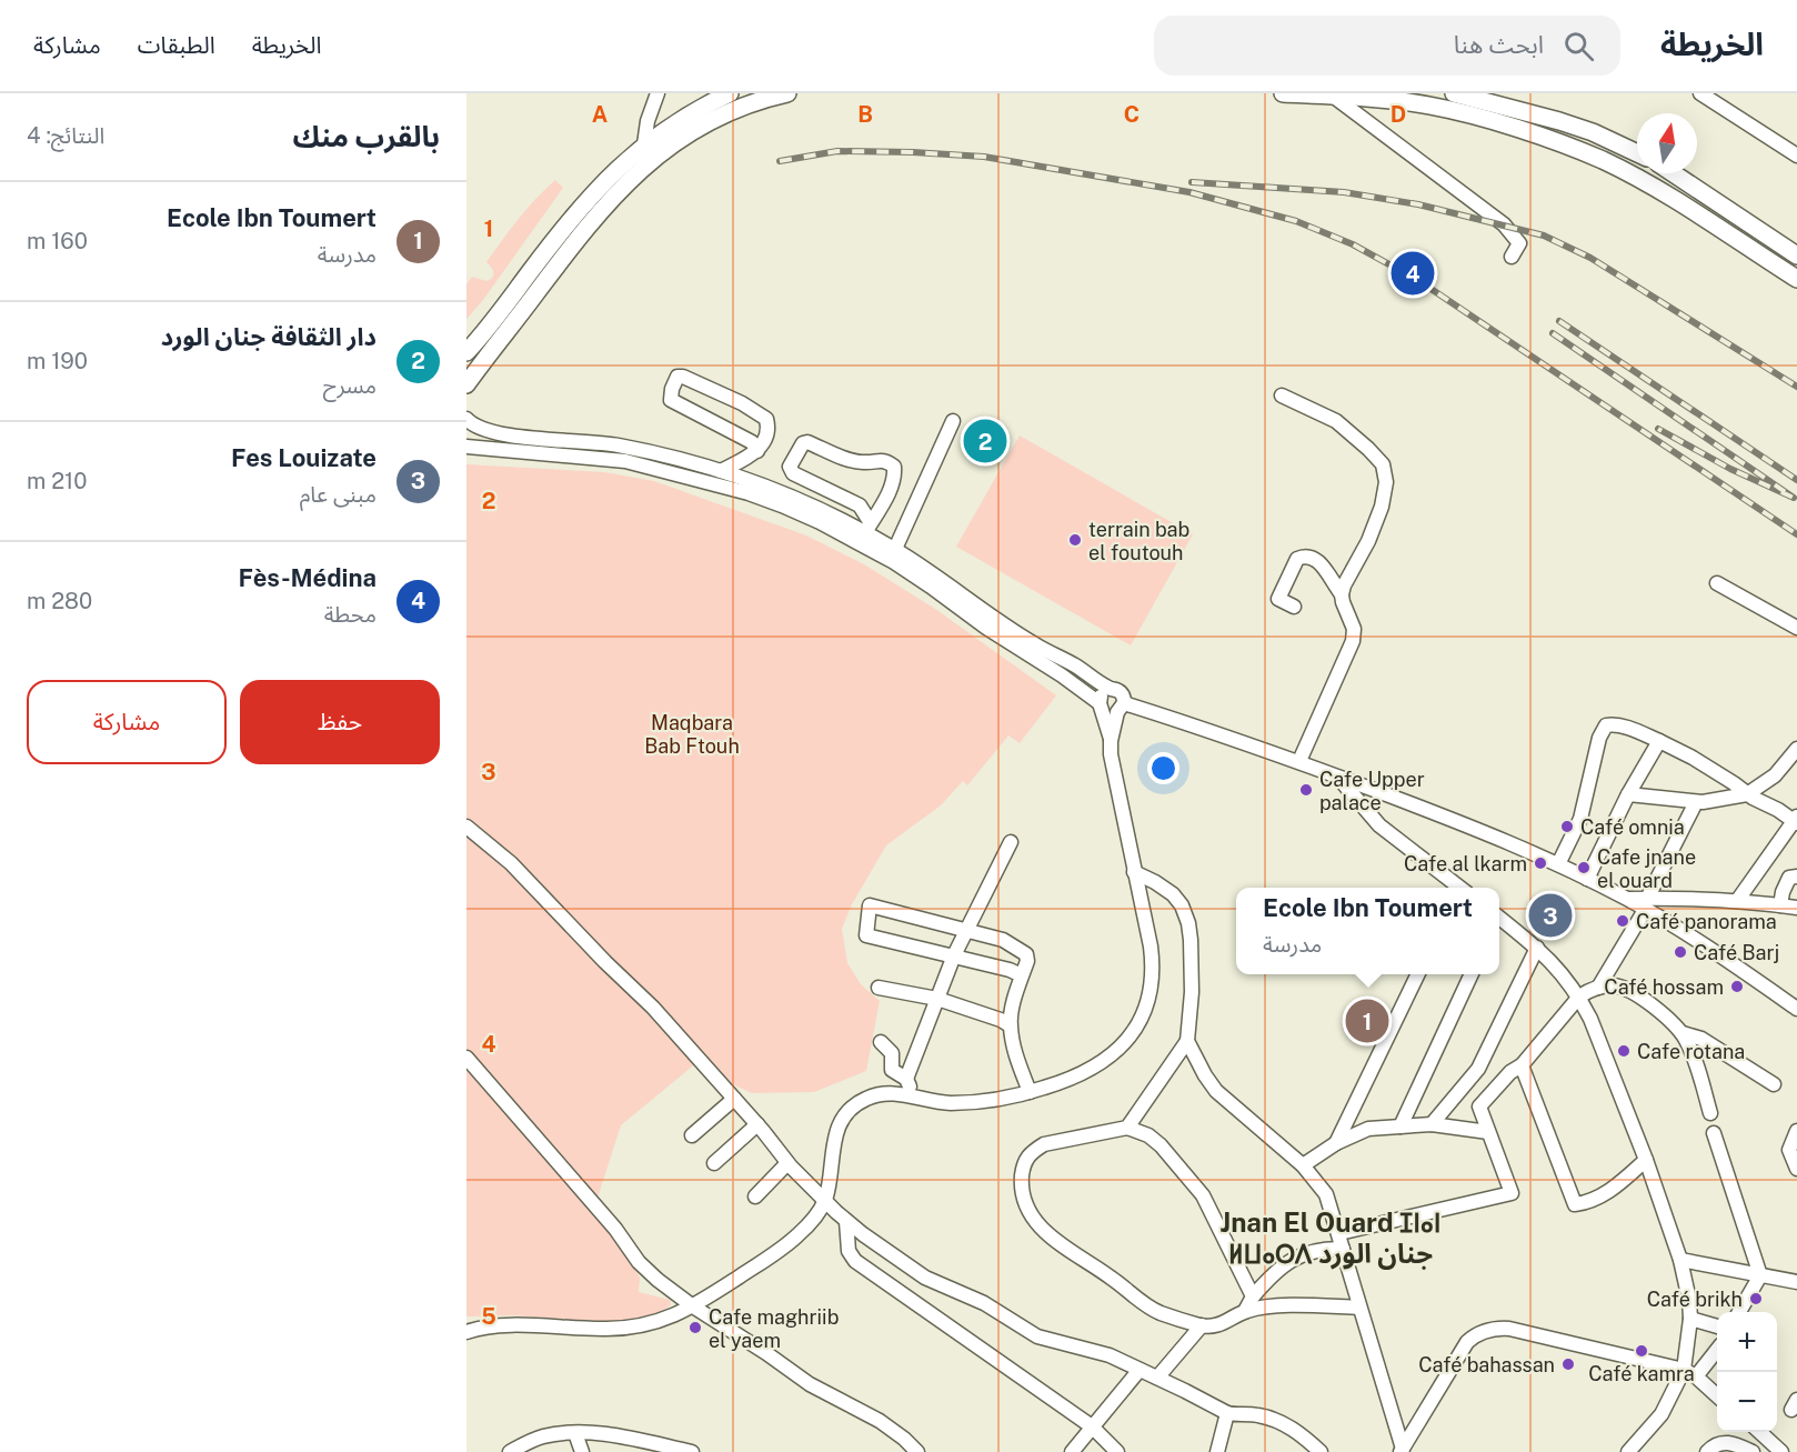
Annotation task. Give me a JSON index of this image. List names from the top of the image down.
{
  "districts": ["Jnan El Ouard ⵊⵏⴰⵏ ⵍⵡⴰⵔⴷ جنان الورد"],
  "parks": ["Maqbara Bab Ftouh"],
  "places": [
    "terrain bab el foutouh",
    "Cafe Upper palace",
    "Café omnia",
    "Cafe al lkarm",
    "Cafe jnane el ouard",
    "Café panorama",
    "Café Barj",
    "Café hossam",
    "Cafe rotana",
    "Café brikh",
    "Cafe maghriib el yaem",
    "Café kamra",
    "Café bahassan"
  ],
  "north": "top",
  "page": {
    "header": "الخريطة",
    "search": "ابحث هنا",
    "nav": ["الخريطة", "الطبقات", "مشاركة"],
    "heading": ["بالقرب منك", "النتائج: 4"],
    "list": [
      {
        "mark": "1",
        "name": "Ecole Ibn Toumert",
        "note": "مدرسة",
        "value": "160 m"
      },
      {
        "mark": "2",
        "name": "دار الثقافة جنان الورد",
        "note": "مسرح",
        "value": "190 m"
      },
      {
        "mark": "3",
        "name": "Fes Louizate",
        "note": "مبنى عام",
        "value": "210 m"
      },
      {
        "mark": "4",
        "name": "Fès-Médina",
        "note": "محطة",
        "value": "280 m"
      }
    ],
    "pins": [
      "4",
      "2",
      "3",
      "1"
    ],
    "buttons": ["حفظ", "مشاركة"],
    "popup": ["Ecole Ibn Toumert", "مدرسة"],
    "map_buttons": ["+", "−"]
  },
  "grid": {
    "columns": [
      "A",
      "B",
      "C",
      "D"
    ],
    "rows": [
      "1",
      "2",
      "3",
      "4",
      "5"
    ]
  }
}
